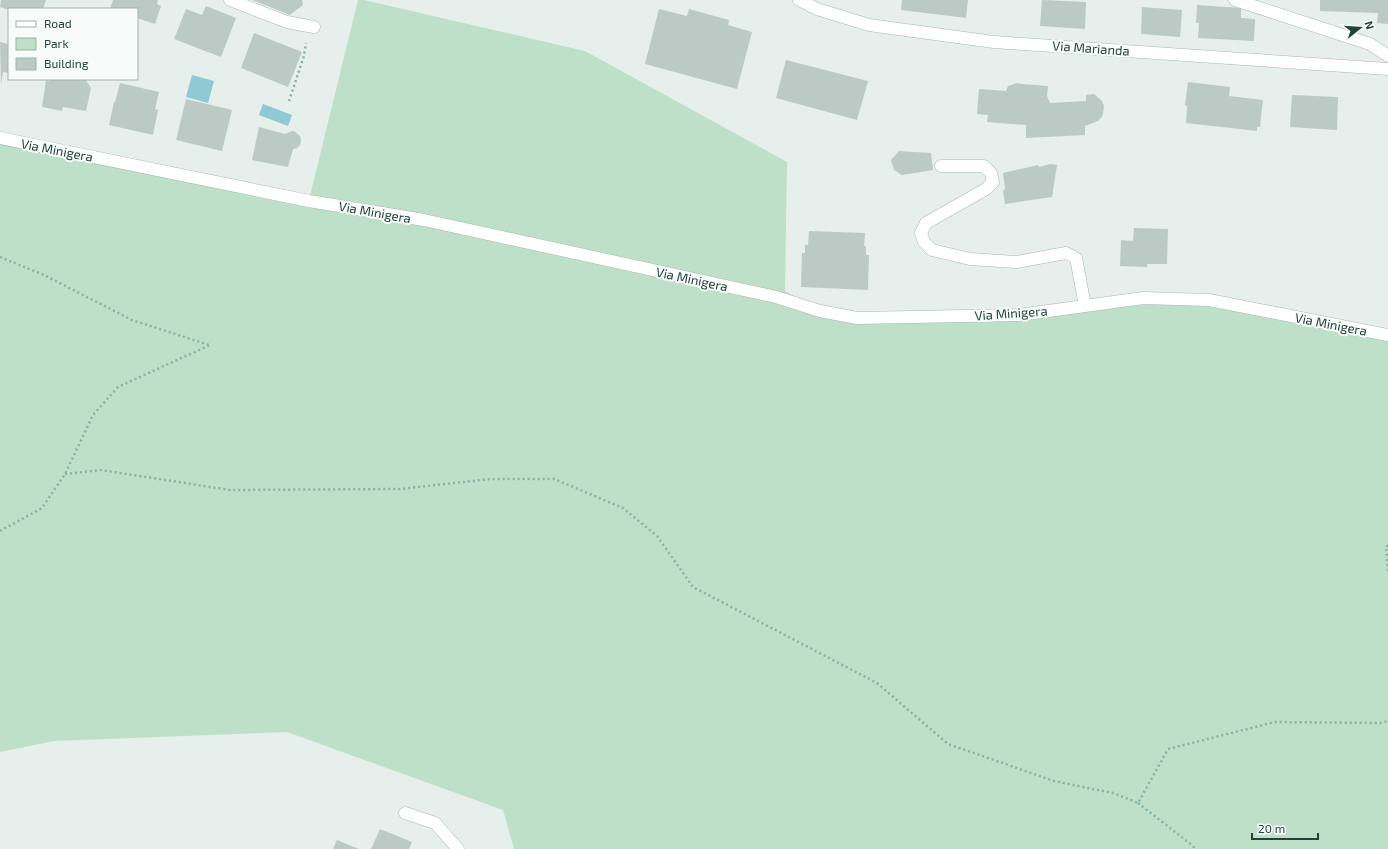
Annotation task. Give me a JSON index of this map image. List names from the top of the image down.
{
  "streets": {
    "street": ["Via Marianda", "Via Minigera"]
  },
  "legend": ["Road", "Park", "Building"],
  "scale_bar": "20 m",
  "north": "right"
}
